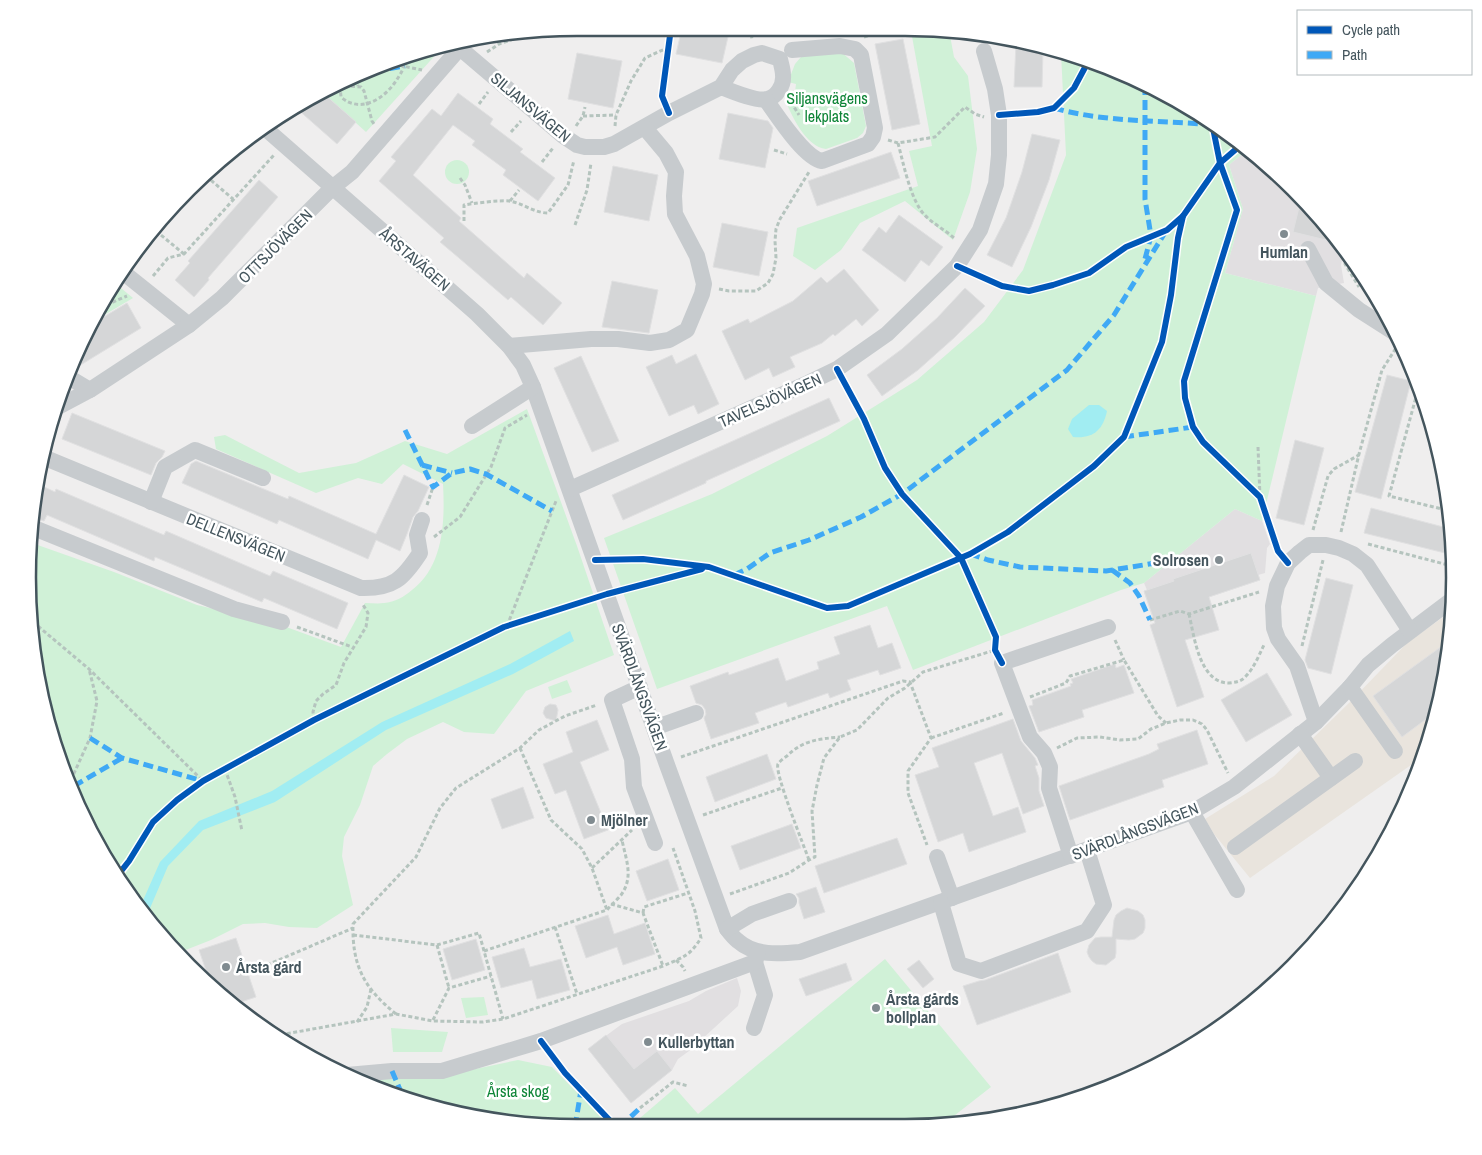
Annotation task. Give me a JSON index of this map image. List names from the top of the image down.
{
  "streets": {
    "street": [
      "SILJANSVÄGEN",
      "OTTSJÖVÄGEN",
      "ÅRSTAVÄGEN",
      "TAVELSJÖVÄGEN",
      "DELLENSVÄGEN",
      "SVÄRDLÅNGSVÄGEN"
    ]
  },
  "crossings": [
    ["OTTSJÖVÄGEN", "ÅRSTAVÄGEN"],
    ["ÅRSTAVÄGEN", "SVÄRDLÅNGSVÄGEN"],
    ["TAVELSJÖVÄGEN", "SVÄRDLÅNGSVÄGEN"]
  ],
  "parks": ["Siljansvägens lekplats", "Årsta skog"],
  "places": [
    "Humlan",
    "Solrosen",
    "Mjölner",
    "Årsta gård",
    "Årsta gårds bollplan",
    "Kullerbyttan"
  ],
  "legend": ["Cycle path", "Path"]
}
